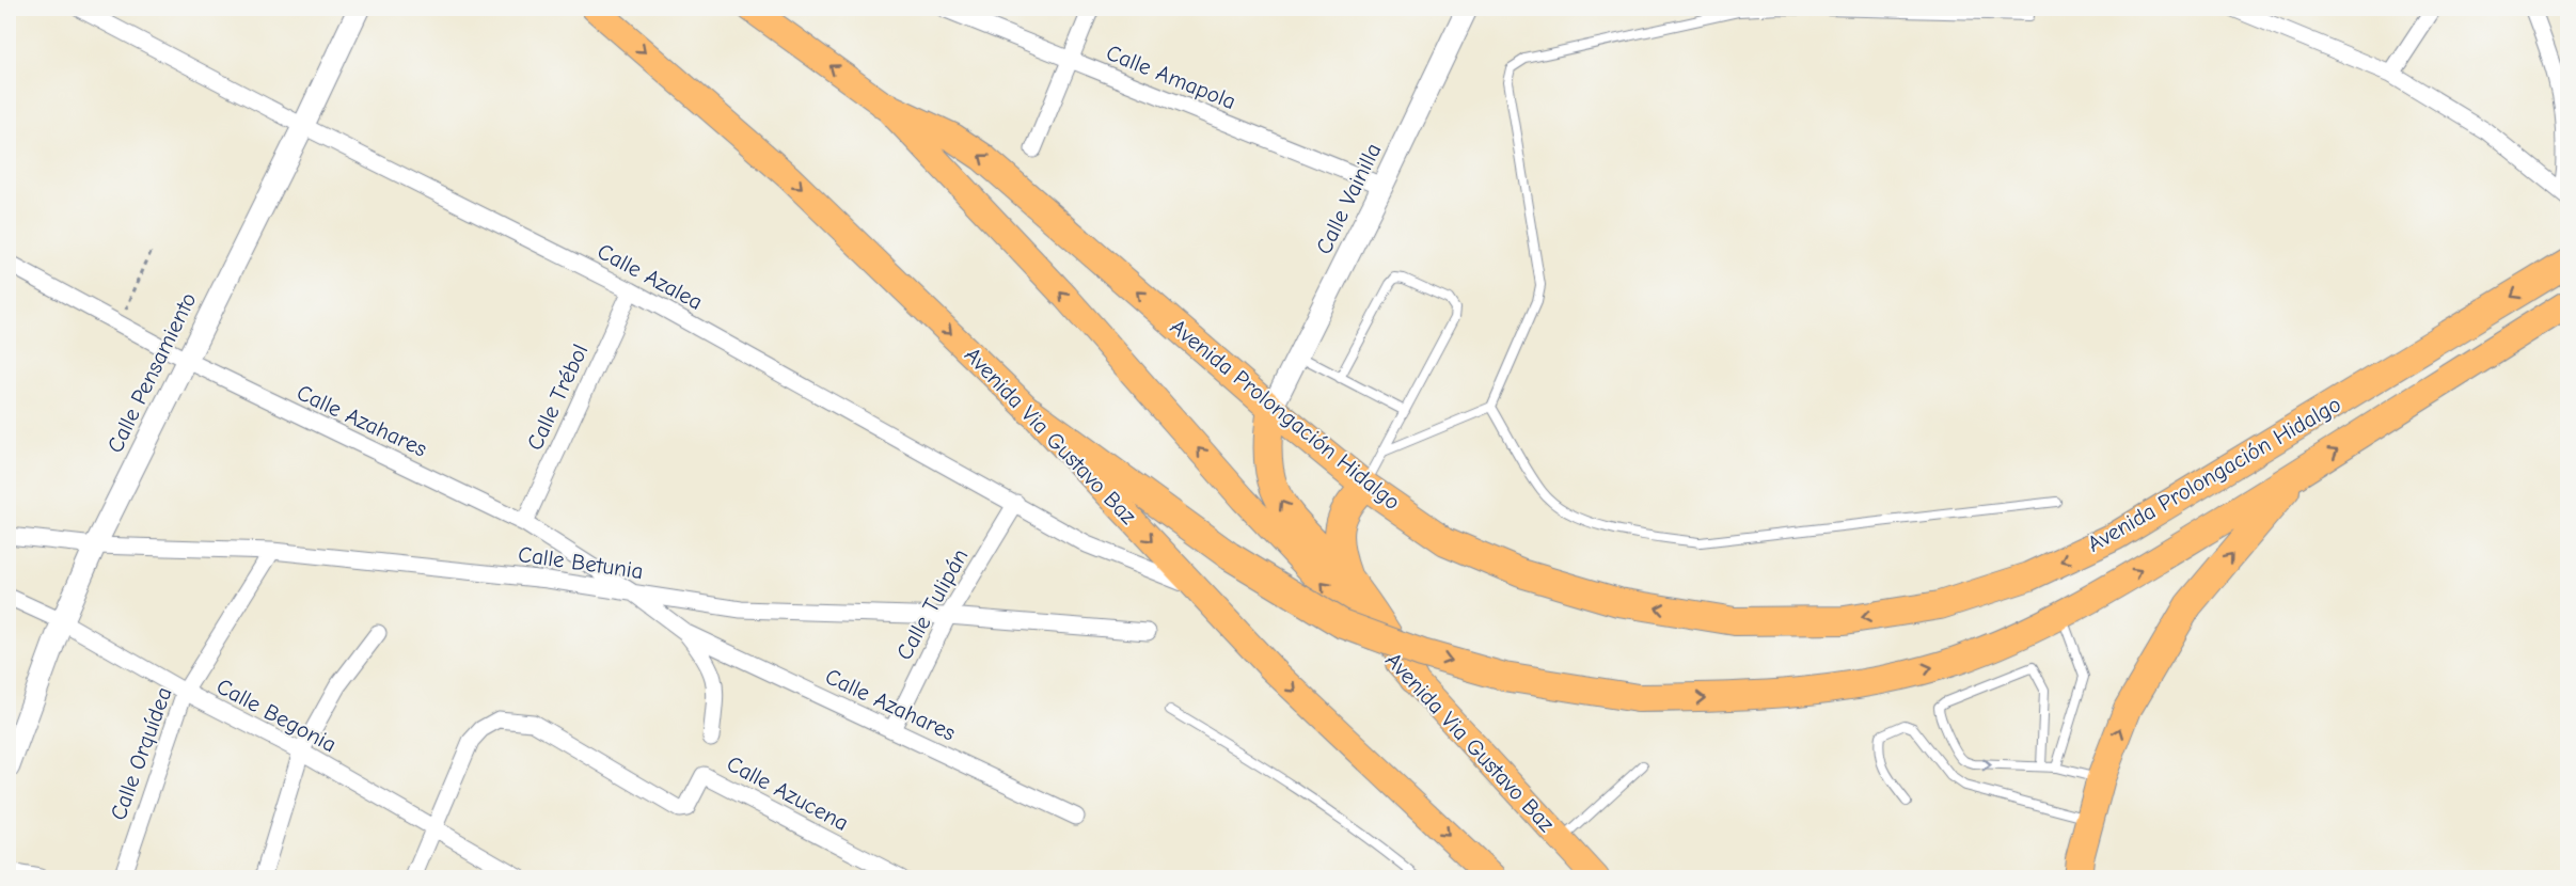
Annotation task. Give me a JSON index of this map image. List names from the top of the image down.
{
  "streets": {
    "highway": ["Avenida Prolongación Hidalgo"],
    "main road": ["Avenida Via Gustavo Baz"],
    "street": [
      "Calle Amapola",
      "Calle Vainilla",
      "Calle Azalea",
      "Calle Pensamiento",
      "Calle Trébol",
      "Calle Azahares",
      "Calle Betunia",
      "Calle Tulipán",
      "Calle Begonia",
      "Calle Orquídea",
      "Calle Azucena"
    ]
  },
  "crossings": [
    ["Calle Amapola", "Calle Vainilla"],
    ["Calle Vainilla", "Avenida Prolongación Hidalgo"],
    ["Calle Azalea", "Calle Pensamiento"],
    ["Calle Azalea", "Calle Trébol"],
    ["Calle Azalea", "Avenida Via Gustavo Baz"],
    ["Calle Azalea", "Calle Tulipán"],
    ["Calle Pensamiento", "Calle Azahares"],
    ["Calle Pensamiento", "Calle Betunia"],
    ["Calle Pensamiento", "Calle Begonia"],
    ["Calle Trébol", "Calle Azahares"],
    ["Avenida Prolongación Hidalgo", "Avenida Via Gustavo Baz"],
    ["Calle Azahares", "Calle Betunia"],
    ["Calle Azahares", "Calle Tulipán"],
    ["Calle Betunia", "Calle Tulipán"],
    ["Calle Betunia", "Calle Orquídea"],
    ["Calle Begonia", "Calle Orquídea"],
    ["Calle Begonia", "Calle Azucena"]
  ]
}
